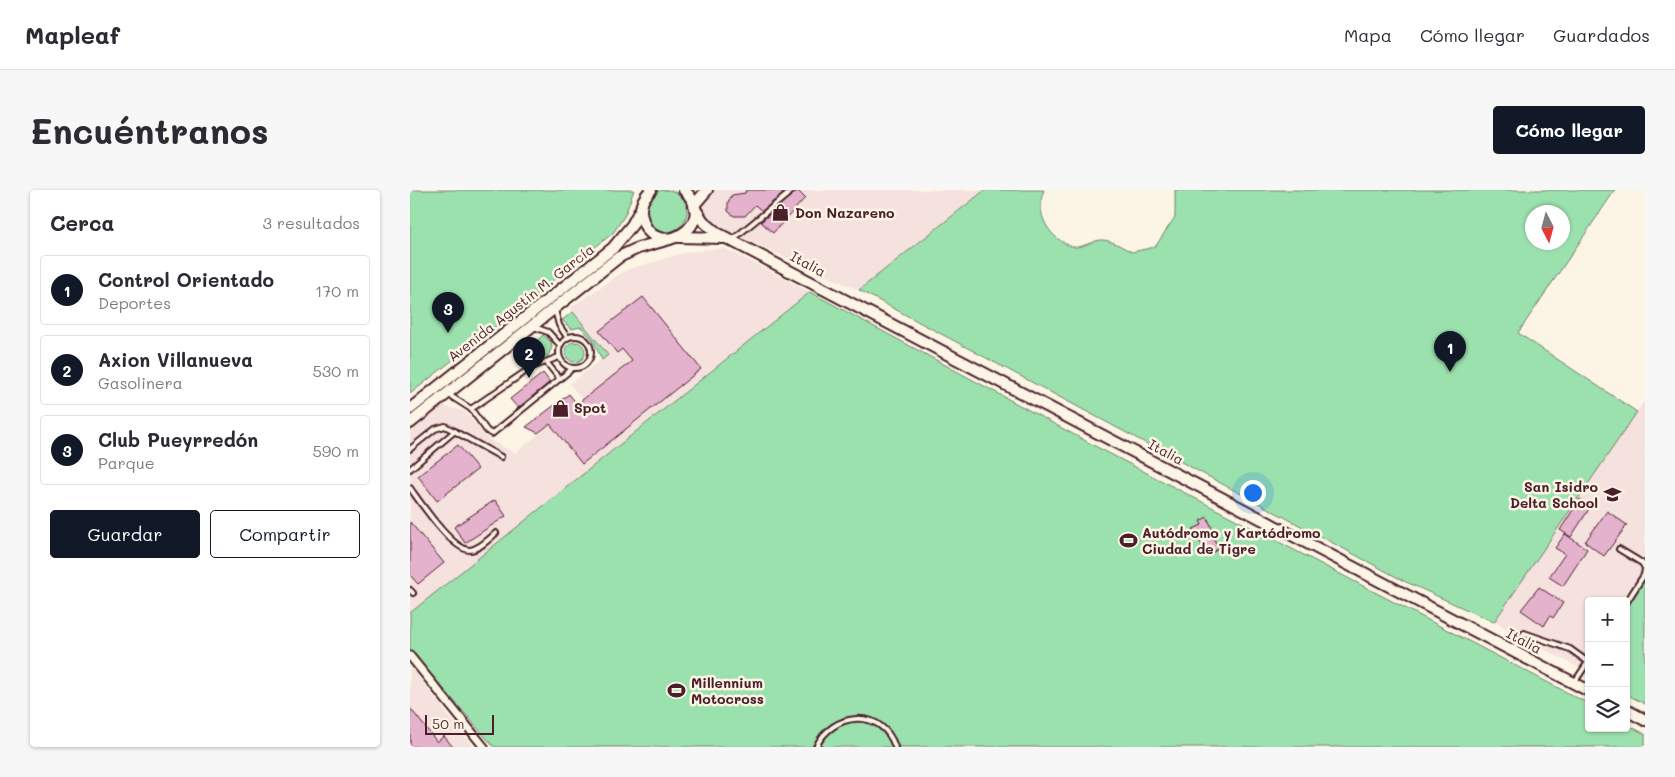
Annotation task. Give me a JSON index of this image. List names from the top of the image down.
{
  "streets": {
    "street": ["Italia", "Avenida Agustín M. García"]
  },
  "crossings": [
    ["Italia", "Avenida Agustín M. García"]
  ],
  "places": {
    "shop": ["Don Nazareno", "Spot"],
    "school or university": ["San Isidro Delta School"],
    "sports": ["Autódromo y Kartódromo Ciudad de Tigre", "Millennium Motocross"]
  },
  "scale_bar": "50 m",
  "north": "bottom",
  "page": {
    "header": "Mapleaf",
    "nav": ["Mapa", "Cómo llegar", "Guardados"],
    "buttons": [
      "Cómo llegar",
      ["Guardar", "Compartir"]
    ],
    "title": "Encuéntranos",
    "heading": ["Cerca", "3 resultados"],
    "list": [
      {
        "mark": "1",
        "name": "Control Orientado",
        "note": "Deportes",
        "value": "170 m"
      },
      {
        "mark": "2",
        "name": "Axion Villanueva",
        "note": "Gasolinera",
        "value": "530 m"
      },
      {
        "mark": "3",
        "name": "Club Pueyrredón",
        "note": "Parque",
        "value": "590 m"
      }
    ],
    "pins": ["3", "1", "2"],
    "map_buttons": ["+", "−"],
    "scale": "50 m"
  }
}
